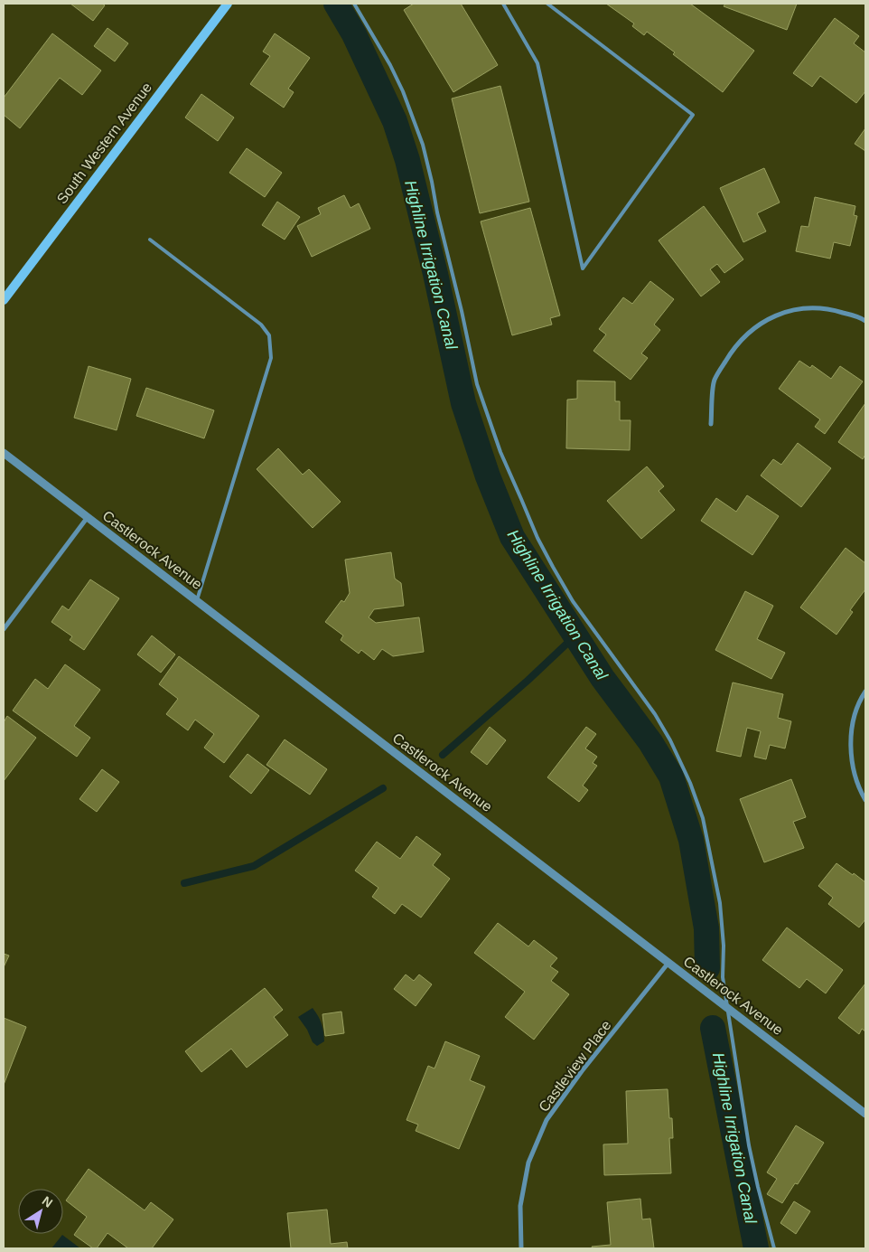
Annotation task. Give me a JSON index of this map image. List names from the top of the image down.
{
  "streets": {
    "main road": ["South Western Avenue"],
    "street": ["Castlerock Avenue", "Castleview Place"]
  },
  "crossings": [
    ["Castlerock Avenue", "Castleview Place"]
  ],
  "water": ["Highline Irrigation Canal"],
  "north": "top right"
}
